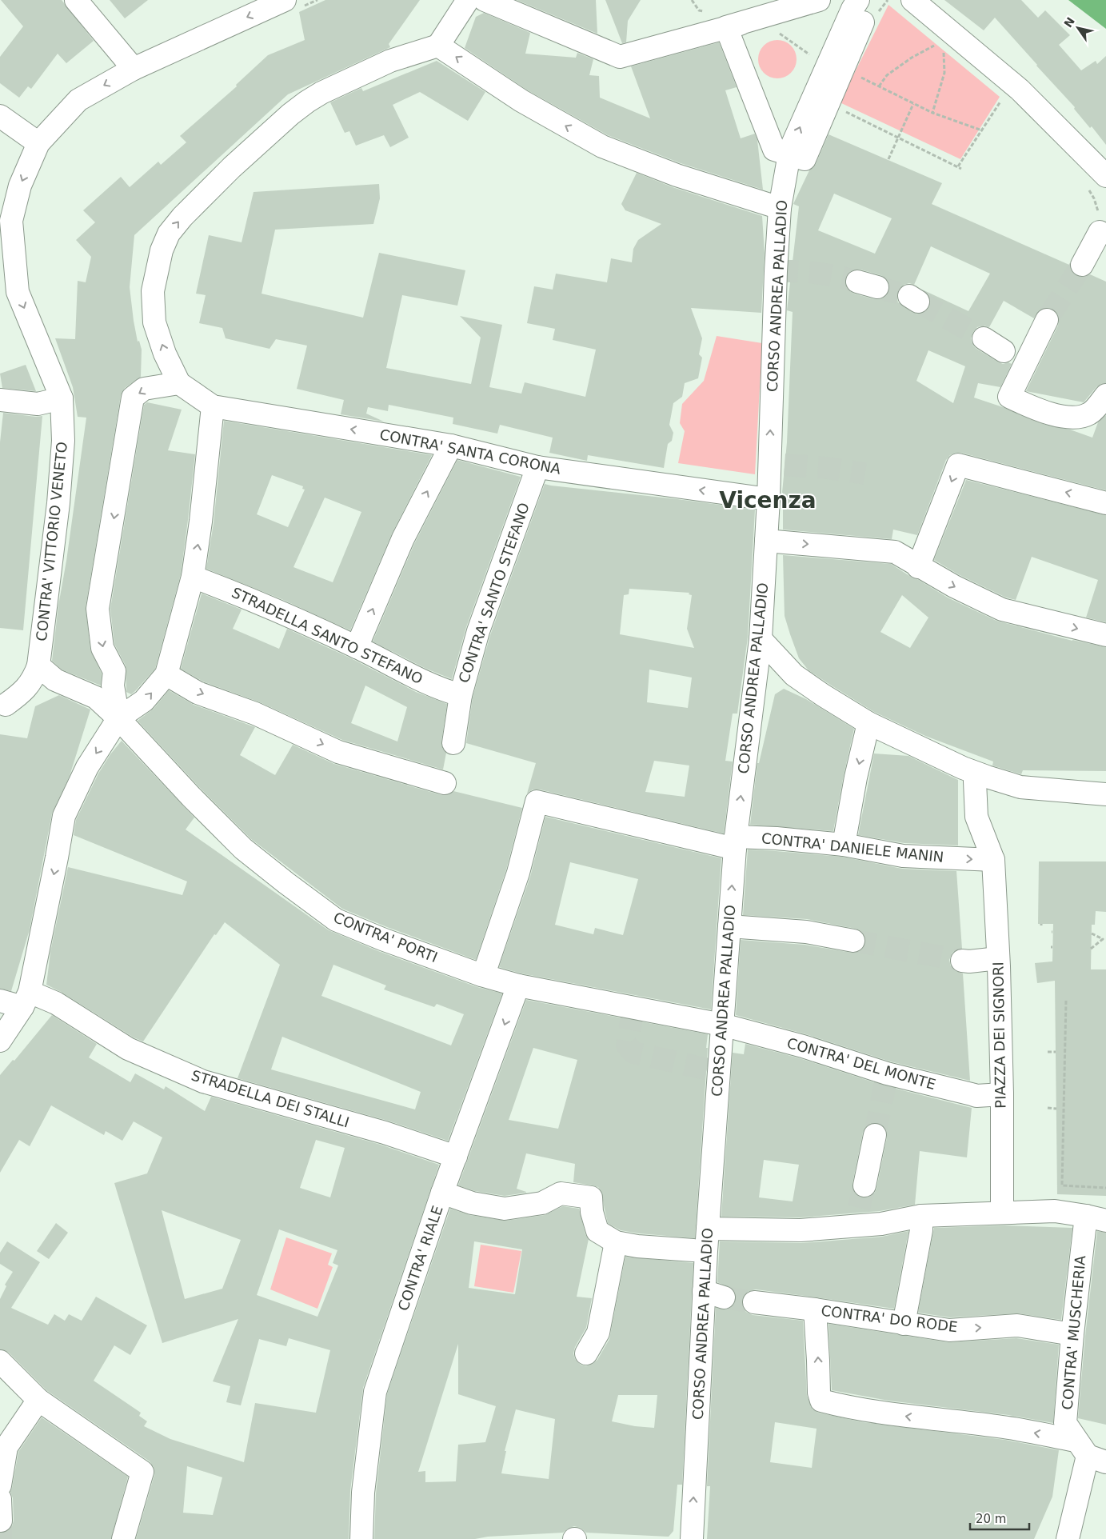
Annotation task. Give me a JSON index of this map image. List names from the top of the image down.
{
  "streets": {
    "street": [
      "CORSO ANDREA PALLADIO",
      "CONTRA' SANTA CORONA",
      "CONTRA' VITTORIO VENETO",
      "CONTRA' SANTO STEFANO",
      "STRADELLA SANTO STEFANO",
      "CONTRA' DANIELE MANIN",
      "CONTRA' PORTI",
      "PIAZZA DEI SIGNORI",
      "CONTRA' DEL MONTE",
      "STRADELLA DEI STALLI",
      "CONTRA' RIALE",
      "CONTRA' DO RODE",
      "CONTRA' MUSCHERIA"
    ]
  },
  "crossings": [
    ["CORSO ANDREA PALLADIO", "CONTRA' SANTA CORONA"],
    ["CORSO ANDREA PALLADIO", "CONTRA' DANIELE MANIN"],
    ["CORSO ANDREA PALLADIO", "CONTRA' PORTI"],
    ["CORSO ANDREA PALLADIO", "CONTRA' DEL MONTE"],
    ["CONTRA' SANTA CORONA", "CONTRA' SANTO STEFANO"],
    ["CONTRA' SANTO STEFANO", "STRADELLA SANTO STEFANO"],
    ["CONTRA' DANIELE MANIN", "CONTRA' PORTI"],
    ["CONTRA' DANIELE MANIN", "PIAZZA DEI SIGNORI"],
    ["CONTRA' PORTI", "CONTRA' DEL MONTE"],
    ["CONTRA' PORTI", "CONTRA' RIALE"],
    ["PIAZZA DEI SIGNORI", "CONTRA' DEL MONTE"],
    ["STRADELLA DEI STALLI", "CONTRA' RIALE"],
    ["CONTRA' DO RODE", "CONTRA' MUSCHERIA"]
  ],
  "one_way": ["CORSO ANDREA PALLADIO", "CONTRA' SANTA CORONA", "CONTRA' VITTORIO VENETO"],
  "districts": ["Vicenza"],
  "scale_bar": "20 m",
  "north": "top left"
}
